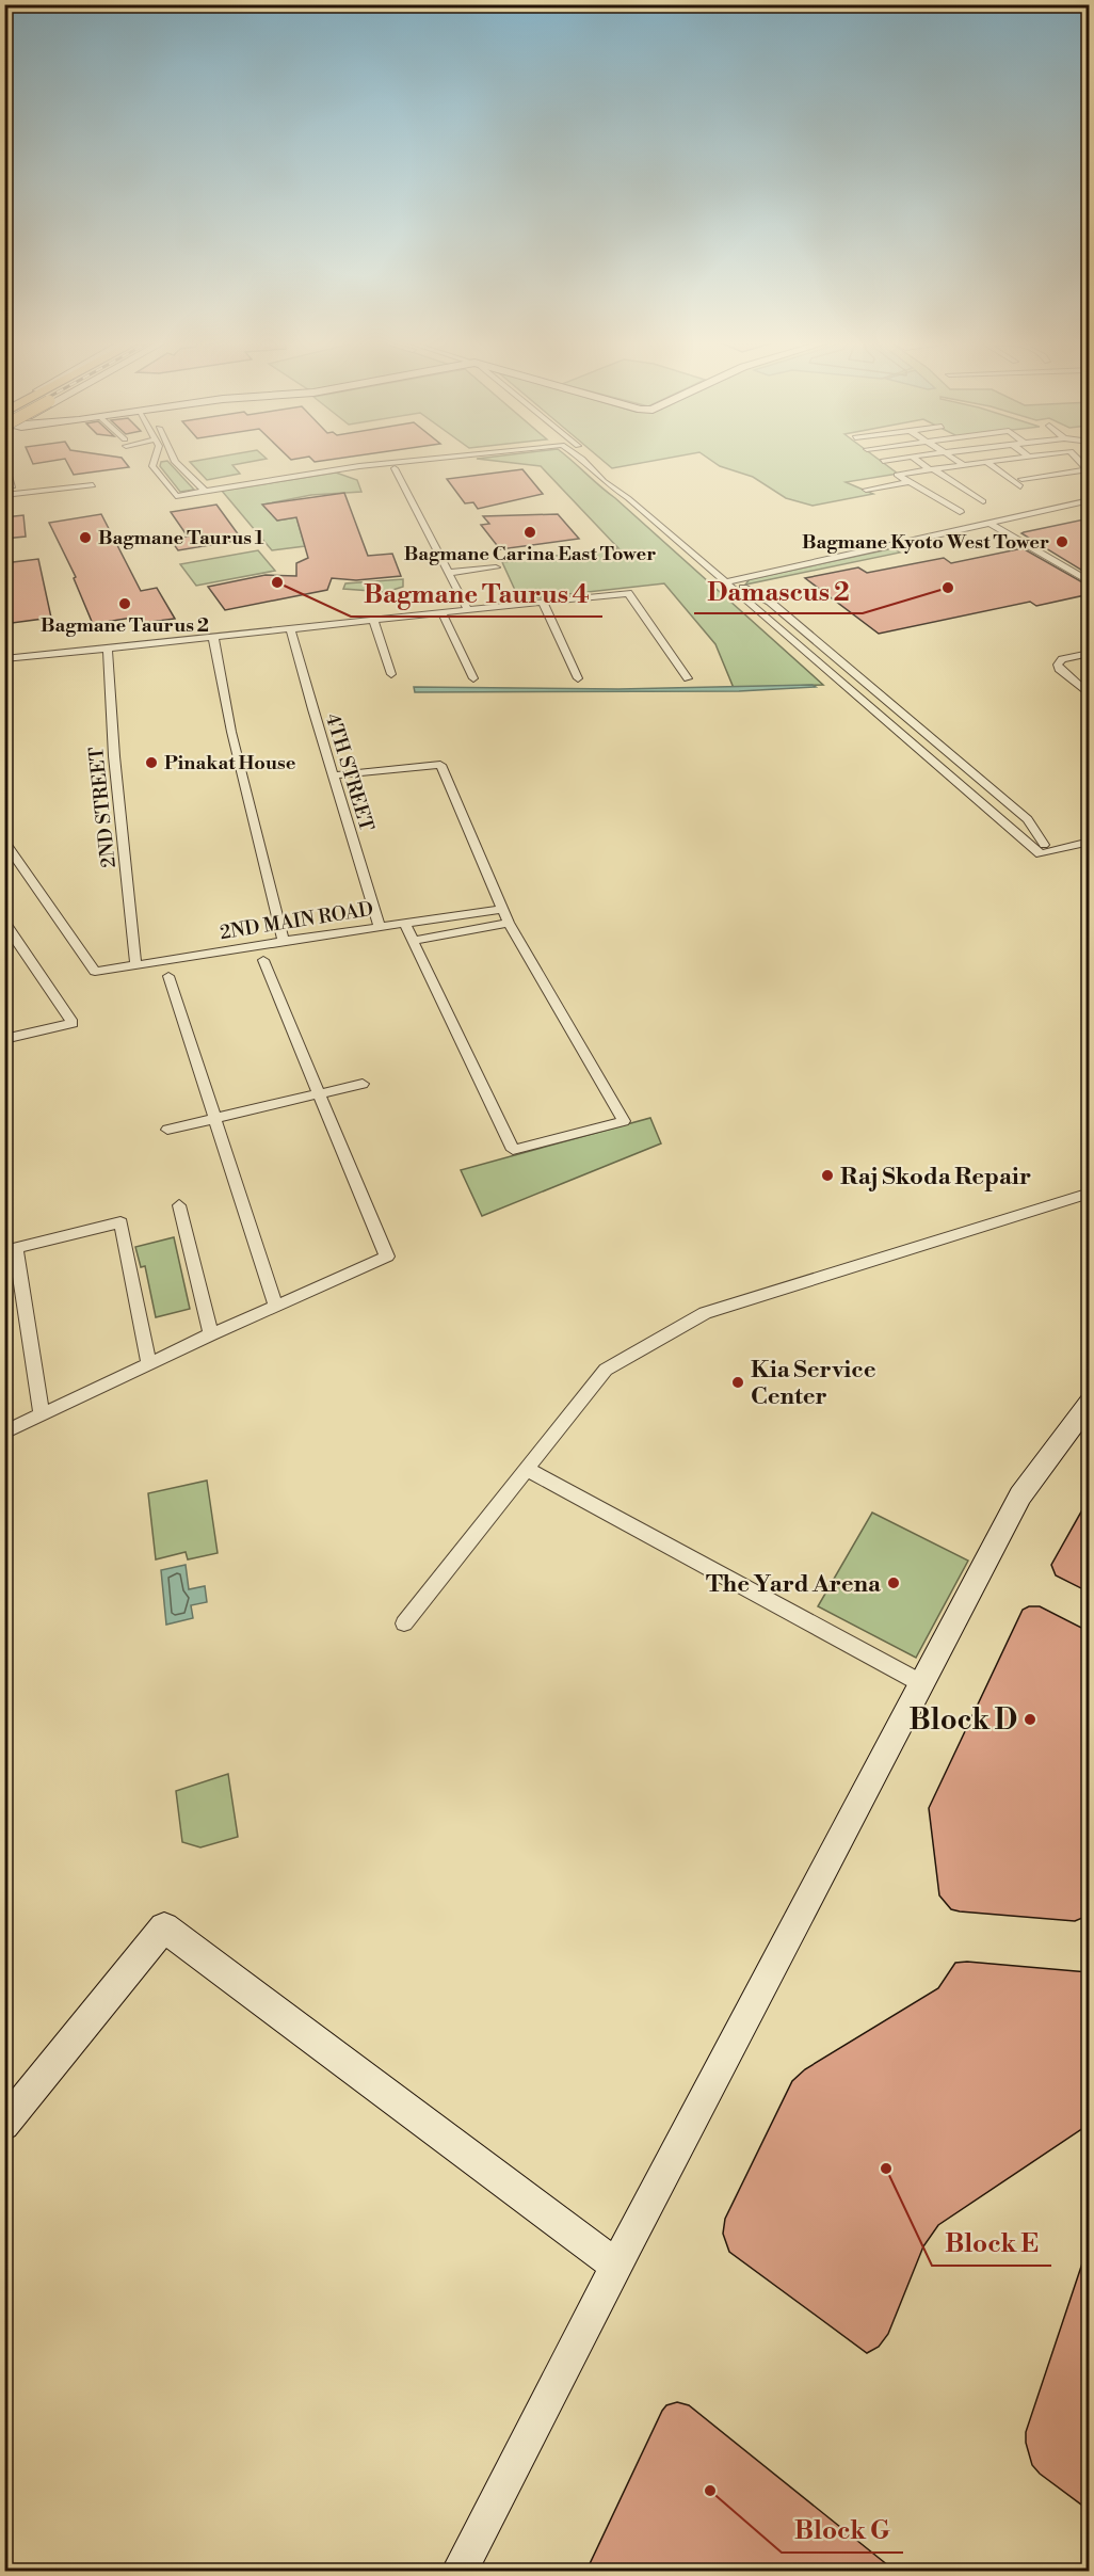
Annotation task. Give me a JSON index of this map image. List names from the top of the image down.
{
  "streets": {
    "street": ["4TH STREET", "2ND STREET", "2ND MAIN ROAD"]
  },
  "crossings": [
    ["4TH STREET", "2ND MAIN ROAD"],
    ["2ND STREET", "2ND MAIN ROAD"]
  ],
  "places": [
    "Bagmane Carina East Tower",
    "Bagmane Taurus 1",
    "Bagmane Kyoto West Tower",
    "Bagmane Taurus 4",
    "Damascus 2",
    "Bagmane Taurus 2",
    "Pinakat House",
    "Raj Skoda Repair",
    "Kia Service Center",
    "The Yard Arena",
    "Block D",
    "Block E",
    "Block G"
  ]
}
